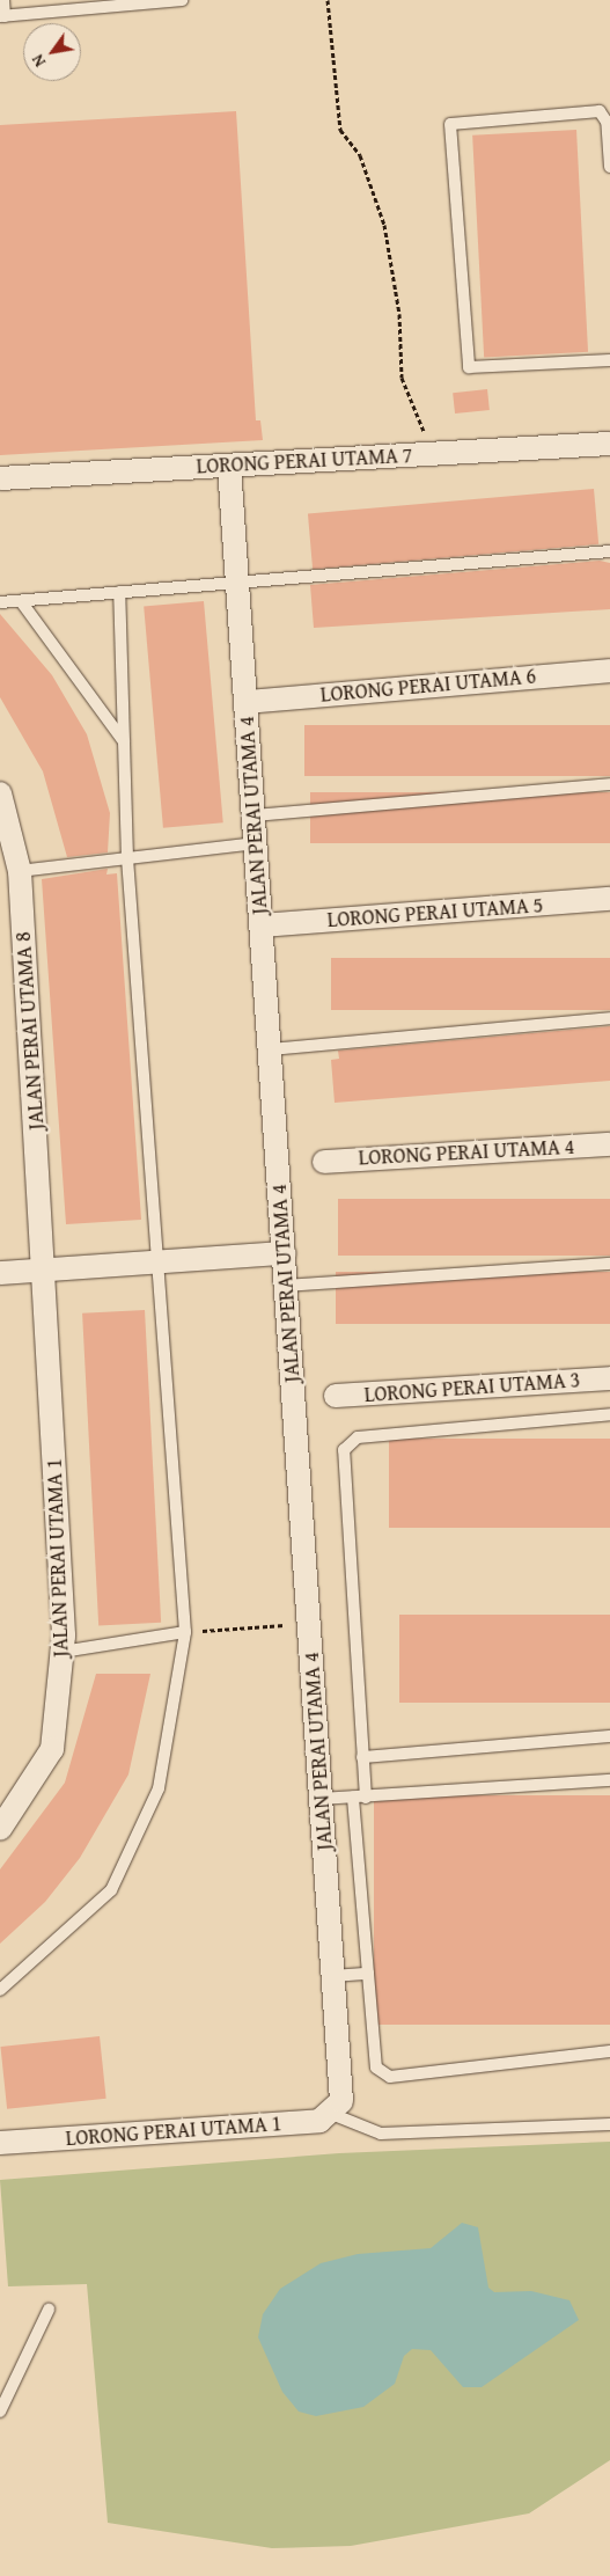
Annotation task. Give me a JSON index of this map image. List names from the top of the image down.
{
  "streets": {
    "street": [
      "LORONG PERAI UTAMA 7",
      "LORONG PERAI UTAMA 6",
      "JALAN PERAI UTAMA 4",
      "LORONG PERAI UTAMA 5",
      "JALAN PERAI UTAMA 8",
      "LORONG PERAI UTAMA 4",
      "LORONG PERAI UTAMA 3",
      "JALAN PERAI UTAMA 1",
      "LORONG PERAI UTAMA 1"
    ]
  },
  "crossings": [
    ["LORONG PERAI UTAMA 7", "JALAN PERAI UTAMA 4"],
    ["LORONG PERAI UTAMA 6", "JALAN PERAI UTAMA 4"],
    ["JALAN PERAI UTAMA 4", "LORONG PERAI UTAMA 5"],
    ["JALAN PERAI UTAMA 4", "LORONG PERAI UTAMA 1"],
    ["JALAN PERAI UTAMA 8", "JALAN PERAI UTAMA 1"]
  ],
  "north": "bottom left"
}
